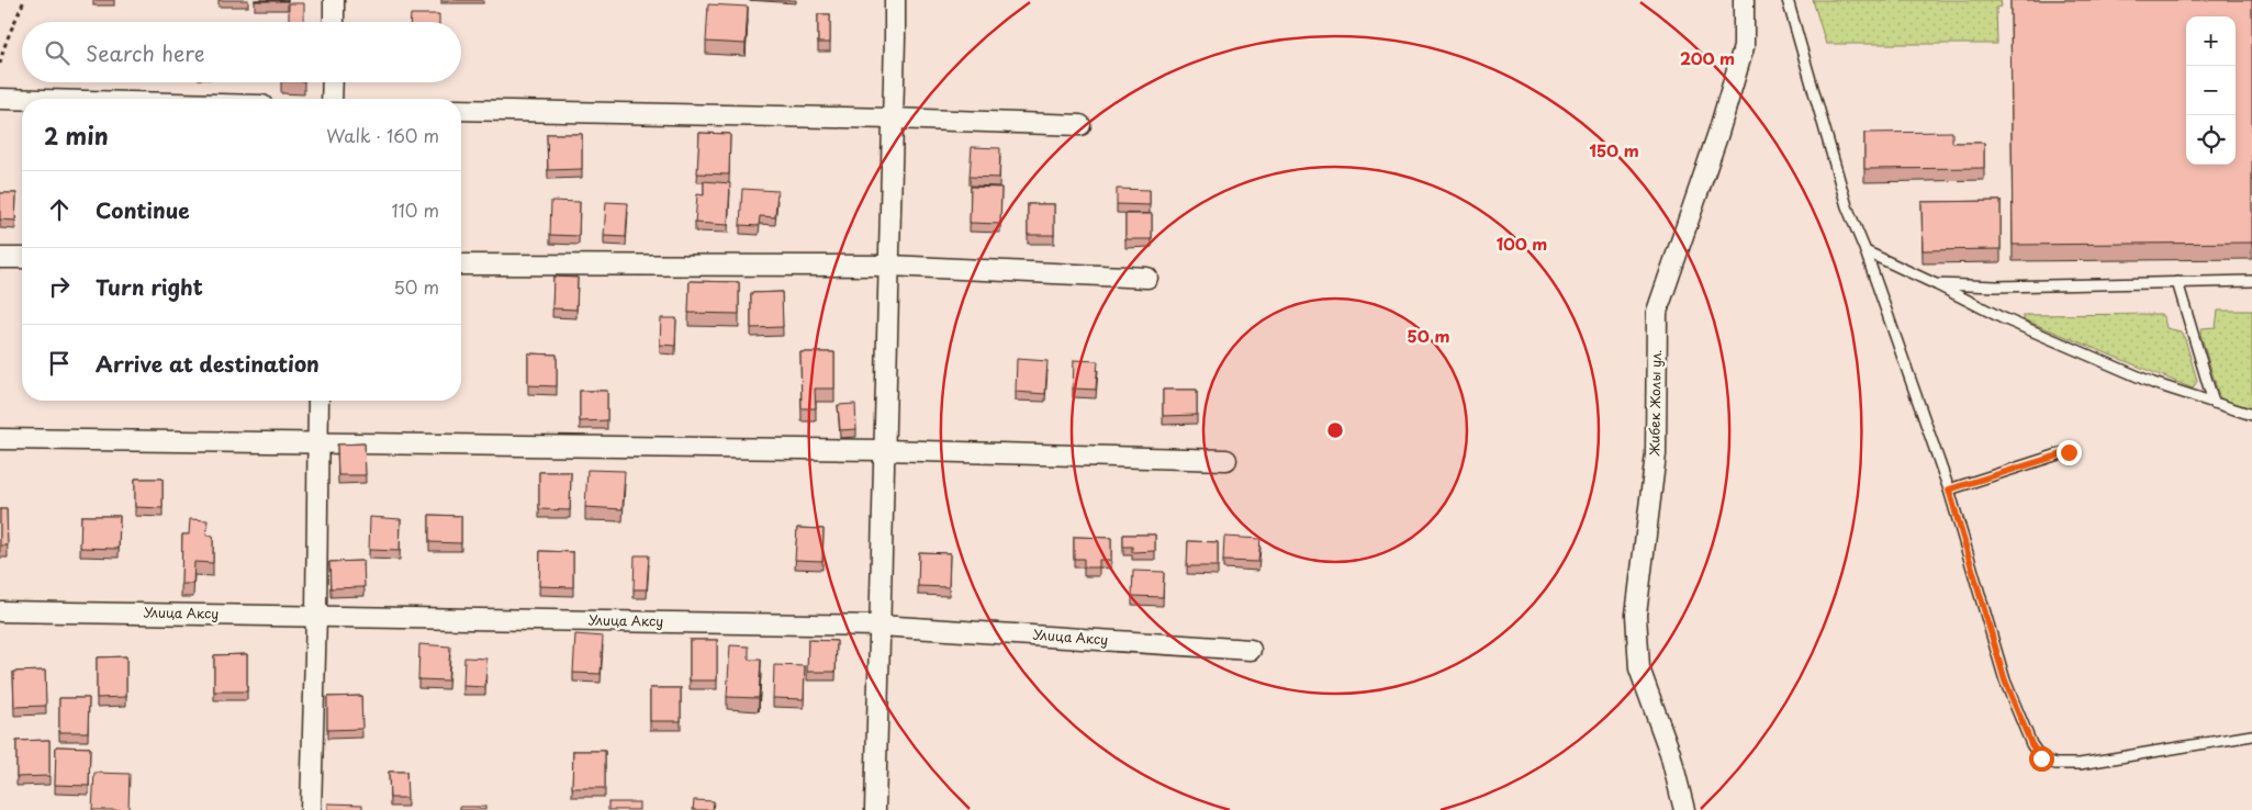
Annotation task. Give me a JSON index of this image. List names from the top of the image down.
{
  "streets": {
    "street": ["Жибек Жолы ул.", "Улица Аксу"]
  },
  "page": {
    "map_buttons": ["+", "−"],
    "search": "Search here",
    "heading": ["2 min", "Walk · 160 m"],
    "list": [
      ["Continue", "110 m"],
      ["Turn right", "50 m"],
      "Arrive at destination"
    ]
  },
  "rings": [
    "200 m",
    "150 m",
    "100 m",
    "50 m"
  ]
}
